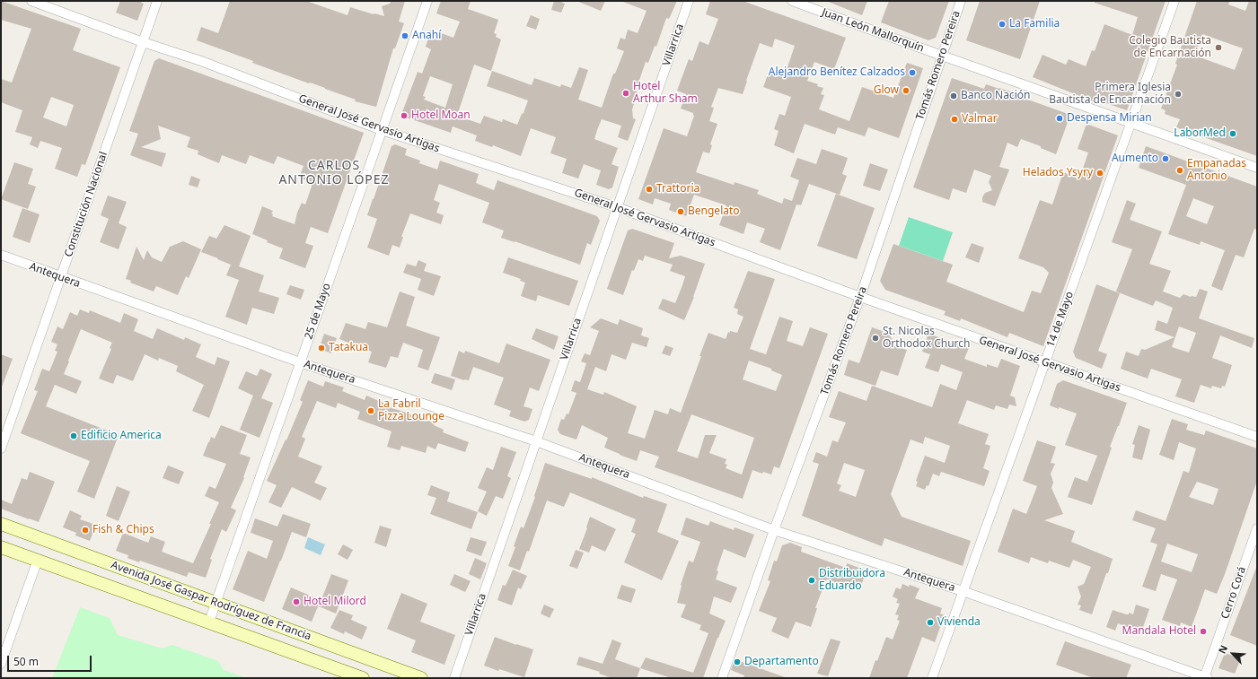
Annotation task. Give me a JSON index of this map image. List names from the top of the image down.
{
  "streets": {
    "main road": ["Avenida José Gaspar Rodríguez de Francia"],
    "street": [
      "Juan León Mallorquín",
      "Villarrica",
      "Tomás Romero Pereira",
      "General José Gervasio Artigas",
      "Constitución Nacional",
      "Antequera",
      "25 de Mayo",
      "14 de Mayo",
      "Cerro Corá"
    ]
  },
  "crossings": [
    ["Juan León Mallorquín", "Tomás Romero Pereira"],
    ["Juan León Mallorquín", "14 de Mayo"],
    ["Villarrica", "General José Gervasio Artigas"],
    ["Villarrica", "Antequera"],
    ["Tomás Romero Pereira", "General José Gervasio Artigas"],
    ["Tomás Romero Pereira", "Antequera"],
    ["General José Gervasio Artigas", "Constitución Nacional"],
    ["General José Gervasio Artigas", "25 de Mayo"],
    ["General José Gervasio Artigas", "14 de Mayo"],
    ["Constitución Nacional", "Antequera"],
    ["Antequera", "25 de Mayo"],
    ["Antequera", "14 de Mayo"],
    ["Antequera", "Cerro Corá"],
    ["25 de Mayo", "Avenida José Gaspar Rodríguez de Francia"]
  ],
  "districts": ["CARLOS ANTONIO LÓPEZ"],
  "places": [
    "La Familia",
    "Anahí",
    "Colegio Bautista de Encarnación",
    "Alejandro Benítez Calzados",
    "Glow",
    "Hotel Arthur Sham",
    "Primera Iglesia Bautista de Encarnación",
    "Banco Nación",
    "Hotel Moan",
    "Despensa Mirian",
    "Valmar",
    "LaborMed",
    "Aumento",
    "Empanadas Antonio",
    "Helados Ysyry",
    "Trattoria",
    "Bengelato",
    "St. Nicolas Orthodox Church",
    "Tatakua",
    "La Fabril Pizza Lounge",
    "Edificio America",
    "Fish & Chips",
    "Distribuidora Eduardo",
    "Hotel Milord",
    "Vivienda",
    "Mandala Hotel",
    "Departamento"
  ],
  "scale_bar": "50 m",
  "north": "top left"
}
